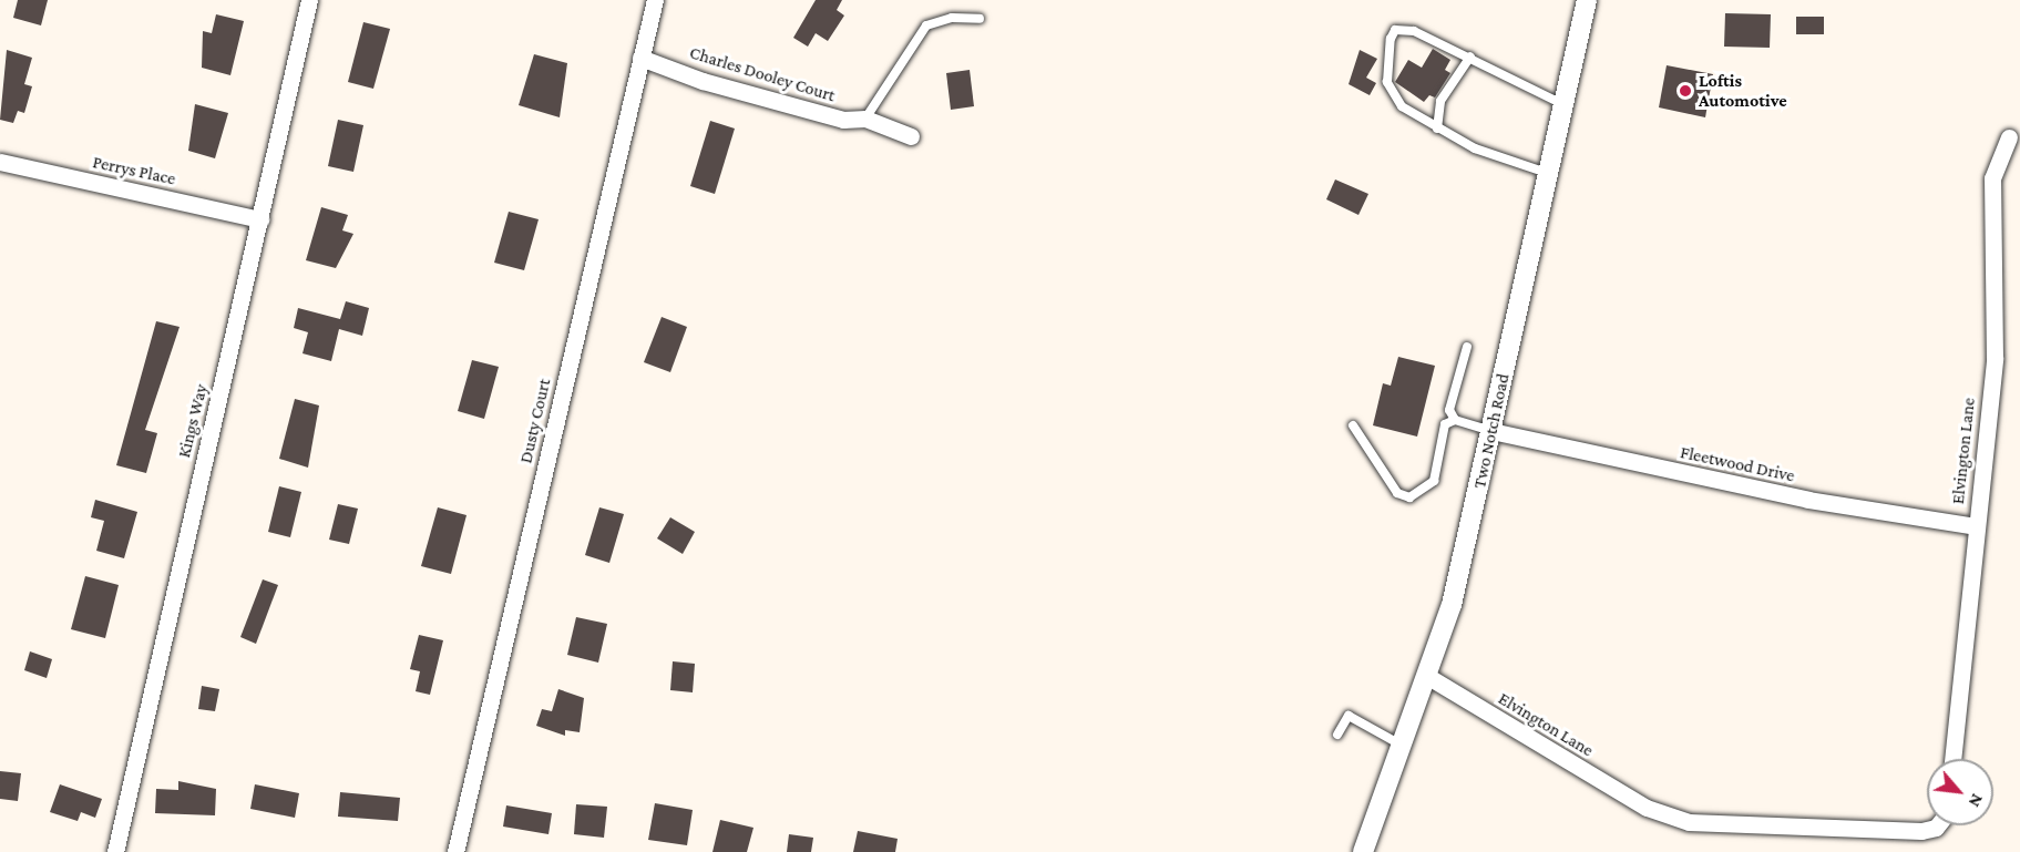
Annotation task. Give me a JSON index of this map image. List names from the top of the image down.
{
  "streets": {
    "street": [
      "Charles Dooley Court",
      "Perrys Place",
      "Kings Way",
      "Dusty Court",
      "Two Notch Road",
      "Elvington Lane",
      "Fleetwood Drive"
    ]
  },
  "crossings": [
    ["Charles Dooley Court", "Dusty Court"],
    ["Perrys Place", "Kings Way"],
    ["Two Notch Road", "Elvington Lane"],
    ["Two Notch Road", "Fleetwood Drive"],
    ["Elvington Lane", "Fleetwood Drive"]
  ],
  "places": ["Loftis Automotive"],
  "north": "bottom right"
}
